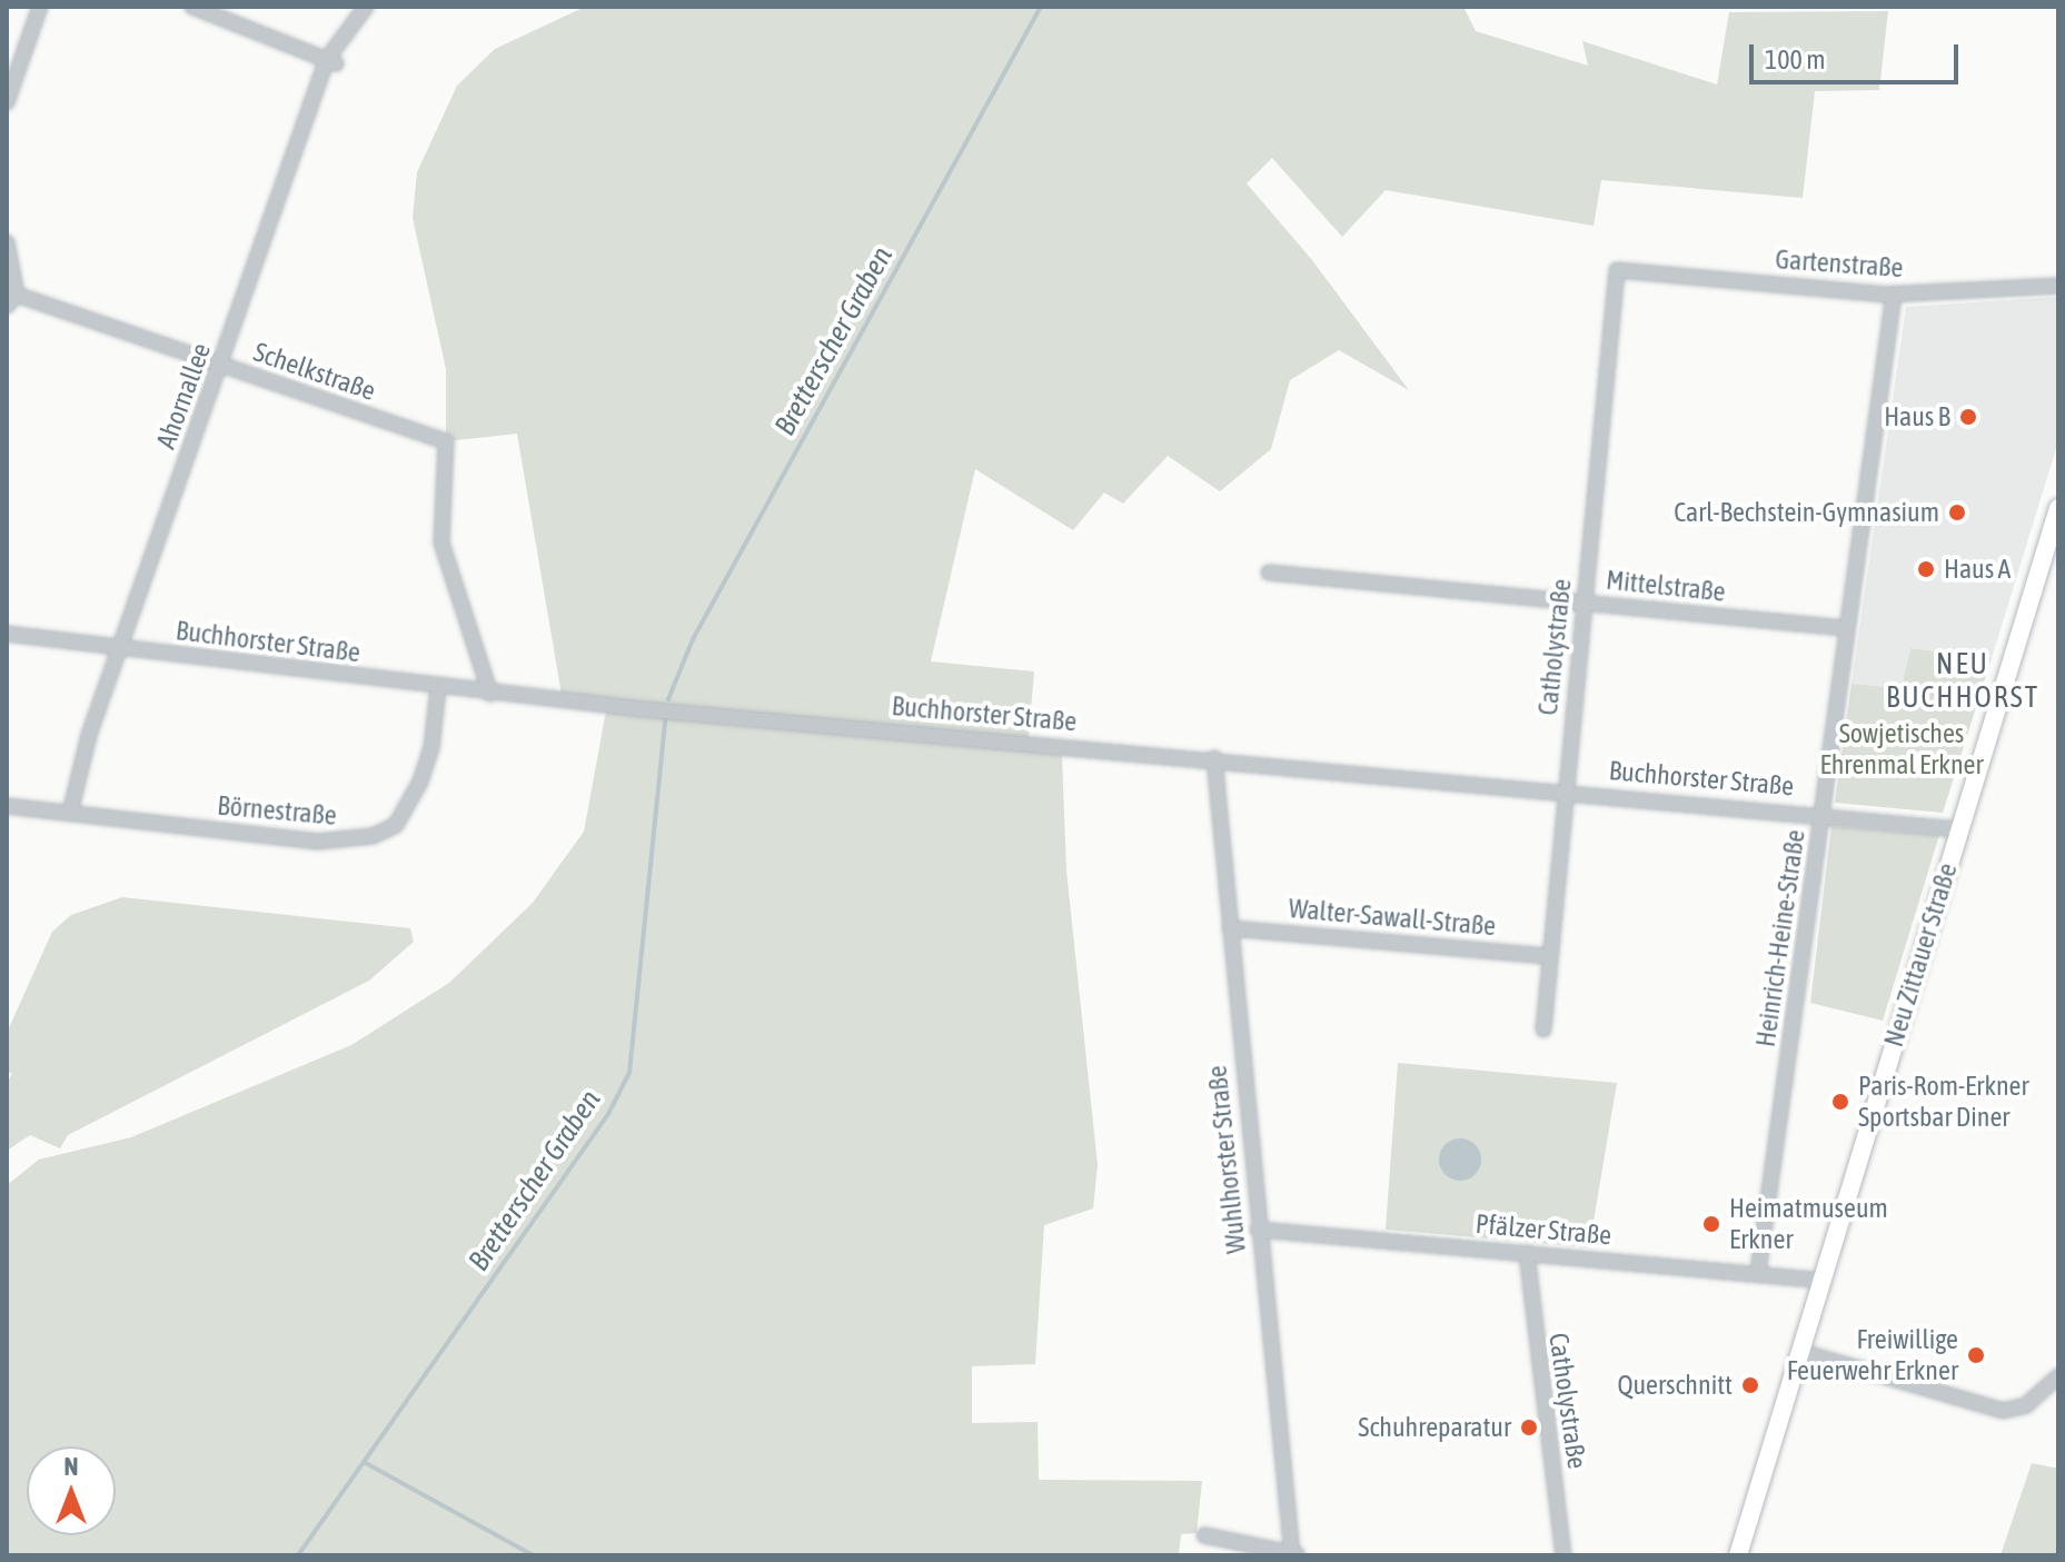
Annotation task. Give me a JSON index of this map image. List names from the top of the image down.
{
  "streets": {
    "main road": ["Neu Zittauer Straße"],
    "street": [
      "Gartenstraße",
      "Schelkstraße",
      "Ahornallee",
      "Mittelstraße",
      "Buchhorster Straße",
      "Catholystraße",
      "Börnestraße",
      "Walter-Sawall-Straße",
      "Heinrich-Heine-Straße",
      "Wuhlhorster Straße",
      "Pfälzer Straße"
    ]
  },
  "crossings": [
    ["Gartenstraße", "Catholystraße"],
    ["Gartenstraße", "Heinrich-Heine-Straße"],
    ["Schelkstraße", "Ahornallee"],
    ["Schelkstraße", "Buchhorster Straße"],
    ["Ahornallee", "Buchhorster Straße"],
    ["Ahornallee", "Börnestraße"],
    ["Mittelstraße", "Catholystraße"],
    ["Mittelstraße", "Heinrich-Heine-Straße"],
    ["Buchhorster Straße", "Catholystraße"],
    ["Buchhorster Straße", "Börnestraße"],
    ["Buchhorster Straße", "Heinrich-Heine-Straße"],
    ["Buchhorster Straße", "Neu Zittauer Straße"],
    ["Buchhorster Straße", "Wuhlhorster Straße"],
    ["Catholystraße", "Walter-Sawall-Straße"],
    ["Catholystraße", "Pfälzer Straße"],
    ["Walter-Sawall-Straße", "Wuhlhorster Straße"],
    ["Heinrich-Heine-Straße", "Pfälzer Straße"],
    ["Neu Zittauer Straße", "Pfälzer Straße"],
    ["Wuhlhorster Straße", "Pfälzer Straße"]
  ],
  "districts": ["NEU BUCHHORST"],
  "water": ["Bretterscher Graben"],
  "parks": ["Sowjetisches Ehrenmal Erkner"],
  "places": [
    "Haus B",
    "Carl-Bechstein-Gymnasium",
    "Haus A",
    "Paris-Rom-Erkner Sportsbar Diner",
    "Heimatmuseum Erkner",
    "Freiwillige Feuerwehr Erkner",
    "Querschnitt",
    "Schuhreparatur"
  ],
  "scale_bar": "100 m",
  "north": "top"
}
